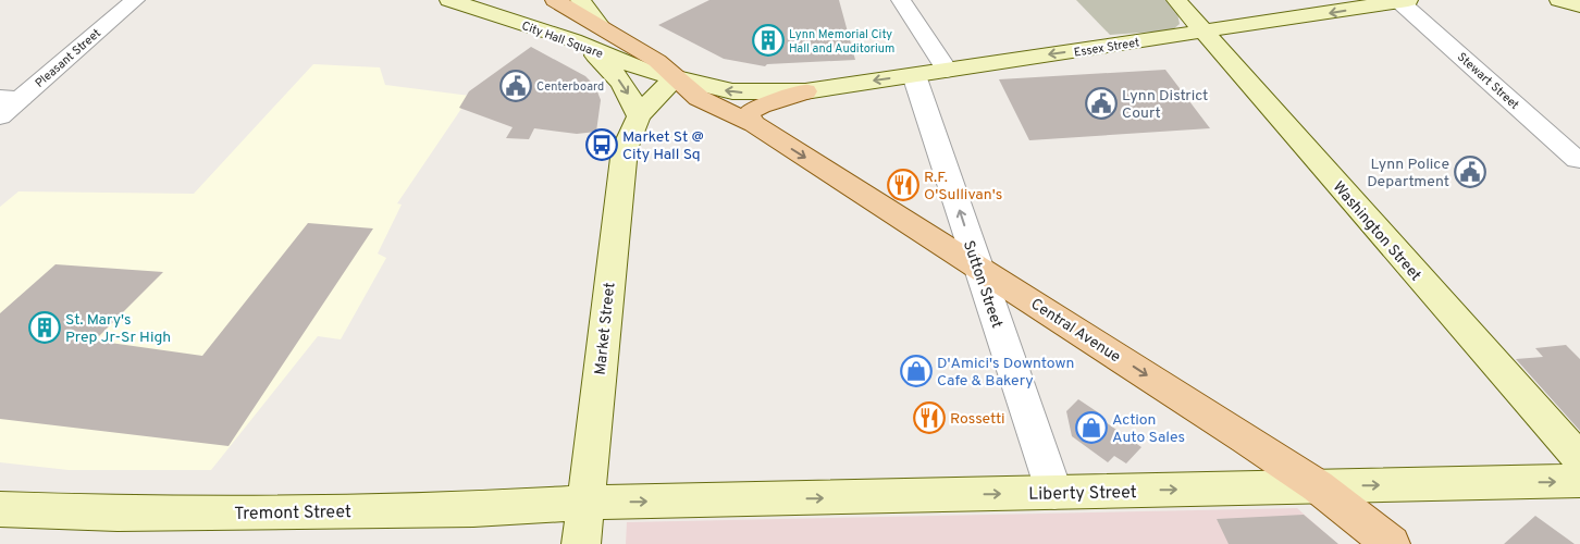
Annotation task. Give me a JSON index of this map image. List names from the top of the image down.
{
  "streets": {
    "main road": [
      "City Hall Square",
      "Essex Street",
      "Washington Street",
      "Market Street",
      "Central Avenue",
      "Liberty Street",
      "Tremont Street"
    ],
    "street": ["Pleasant Street", "Stewart Street", "Sutton Street"]
  },
  "crossings": [
    ["City Hall Square", "Essex Street"],
    ["City Hall Square", "Market Street"],
    ["City Hall Square", "Central Avenue"],
    ["Essex Street", "Stewart Street"],
    ["Essex Street", "Washington Street"],
    ["Essex Street", "Sutton Street"],
    ["Sutton Street", "Central Avenue"],
    ["Sutton Street", "Liberty Street"],
    ["Market Street", "Liberty Street"],
    ["Market Street", "Tremont Street"],
    ["Central Avenue", "Liberty Street"],
    ["Liberty Street", "Tremont Street"]
  ],
  "one_way": [
    "Essex Street",
    "Sutton Street",
    "Central Avenue",
    "Liberty Street"
  ],
  "places": {
    "building": ["Lynn Memorial City Hall and Auditorium", "St. Mary's Prep Jr-Sr High"],
    "public building": ["Centerboard", "Lynn District Court", "Lynn Police Department"],
    "bus stop": ["Market St @ City Hall Sq"],
    "restaurant": ["R.F. O'Sullivan's", "Rossetti"],
    "shop": ["D'Amici's Downtown Cafe & Bakery", "Action Auto Sales"]
  }
}
